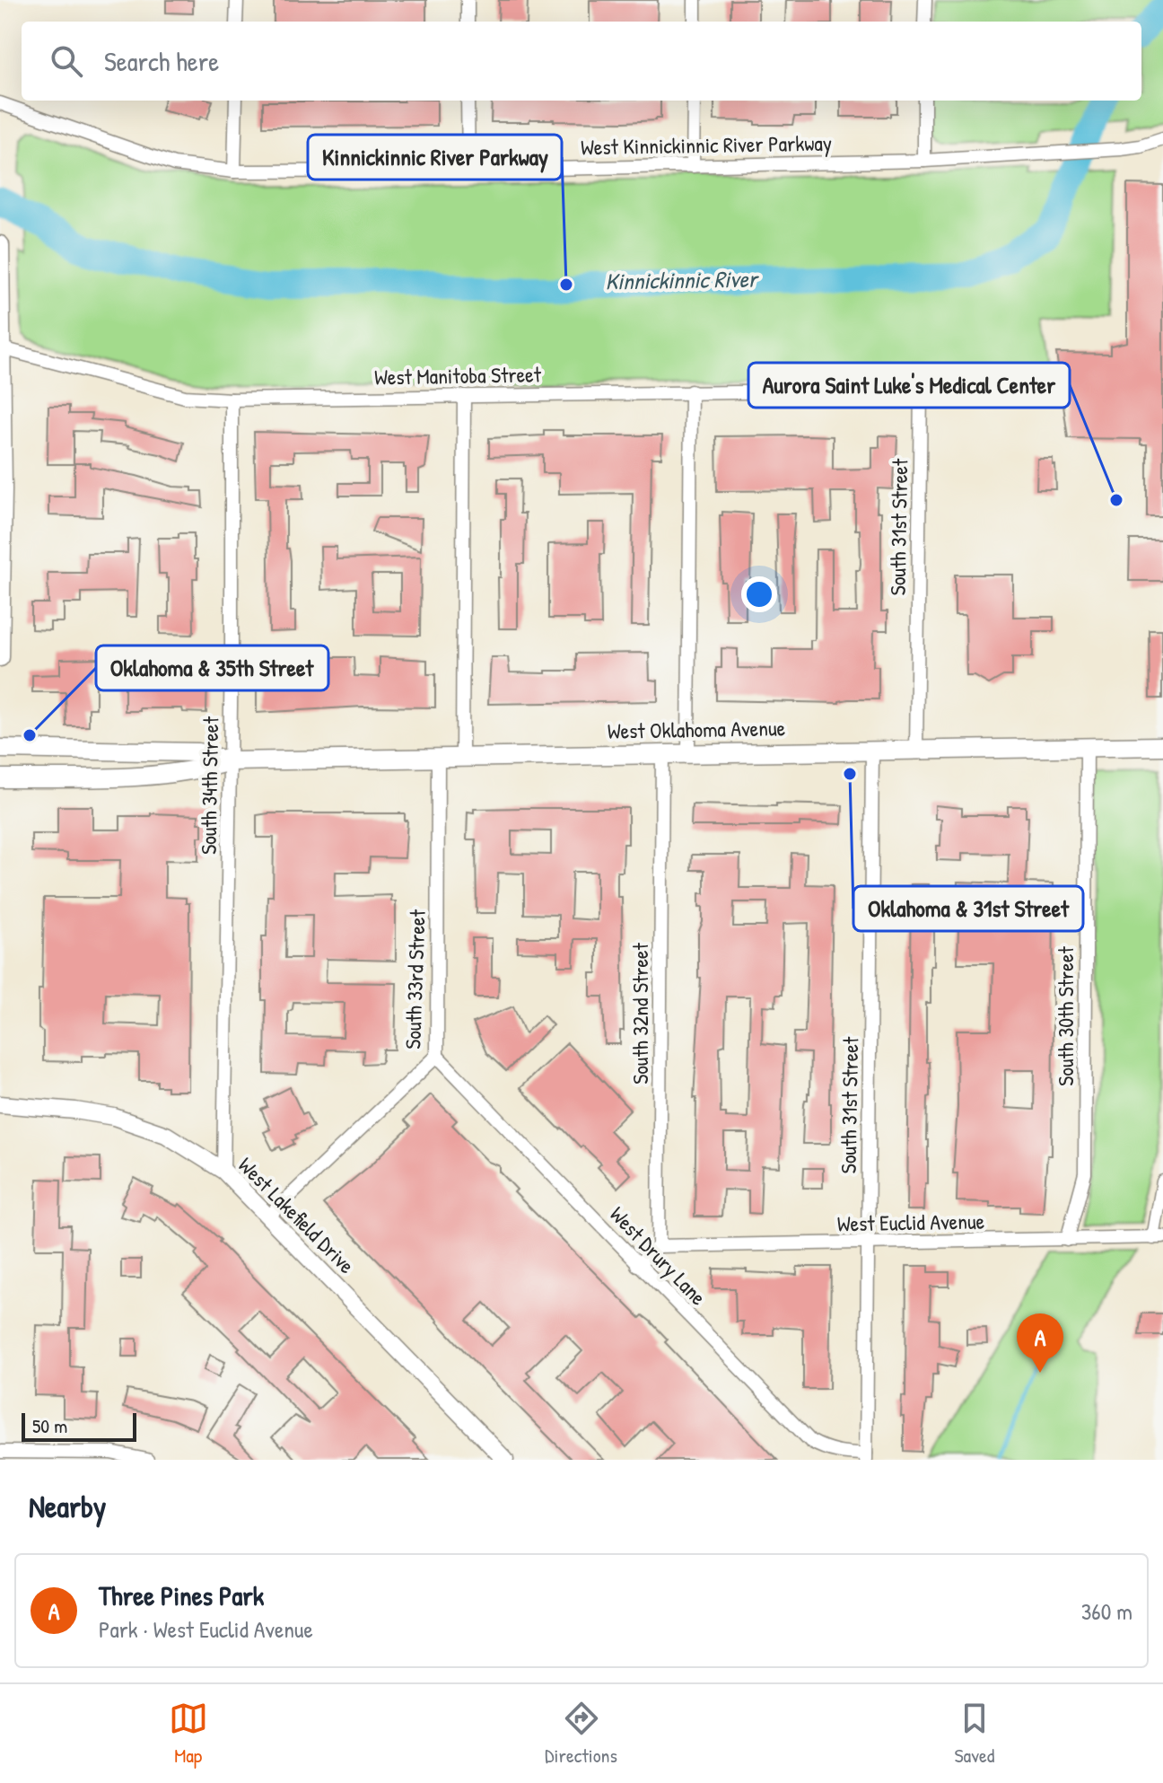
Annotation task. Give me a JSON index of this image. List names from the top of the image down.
{
  "streets": {
    "main road": ["West Oklahoma Avenue"],
    "street": [
      "West Kinnickinnic River Parkway",
      "West Manitoba Street",
      "South 31st Street",
      "South 34th Street",
      "South 33rd Street",
      "South 32nd Street",
      "South 30th Street",
      "West Lakefield Drive",
      "West Euclid Avenue",
      "West Drury Lane"
    ]
  },
  "crossings": [
    ["West Manitoba Street", "South 31st Street"],
    ["West Manitoba Street", "South 34th Street"],
    ["South 31st Street", "West Oklahoma Avenue"],
    ["South 31st Street", "West Euclid Avenue"],
    ["South 31st Street", "West Drury Lane"],
    ["West Oklahoma Avenue", "South 34th Street"],
    ["West Oklahoma Avenue", "South 33rd Street"],
    ["West Oklahoma Avenue", "South 32nd Street"],
    ["West Oklahoma Avenue", "South 30th Street"],
    ["South 34th Street", "West Lakefield Drive"],
    ["South 33rd Street", "West Lakefield Drive"],
    ["South 33rd Street", "West Drury Lane"],
    ["South 32nd Street", "West Euclid Avenue"],
    ["South 30th Street", "West Euclid Avenue"]
  ],
  "water": ["Kinnickinnic River"],
  "places": [
    "Kinnickinnic River Parkway",
    "Aurora Saint Luke's Medical Center",
    "Oklahoma & 35th Street",
    "Oklahoma & 31st Street"
  ],
  "scale_bar": "50 m",
  "page": {
    "search": "Search here",
    "pins": "A",
    "scale": "50 m",
    "heading": "Nearby",
    "list": [
      {
        "mark": "A",
        "name": "Three Pines Park",
        "note": "Park · West Euclid Avenue",
        "value": "360 m"
      }
    ],
    "nav": ["Map", "Directions", "Saved"]
  }
}
